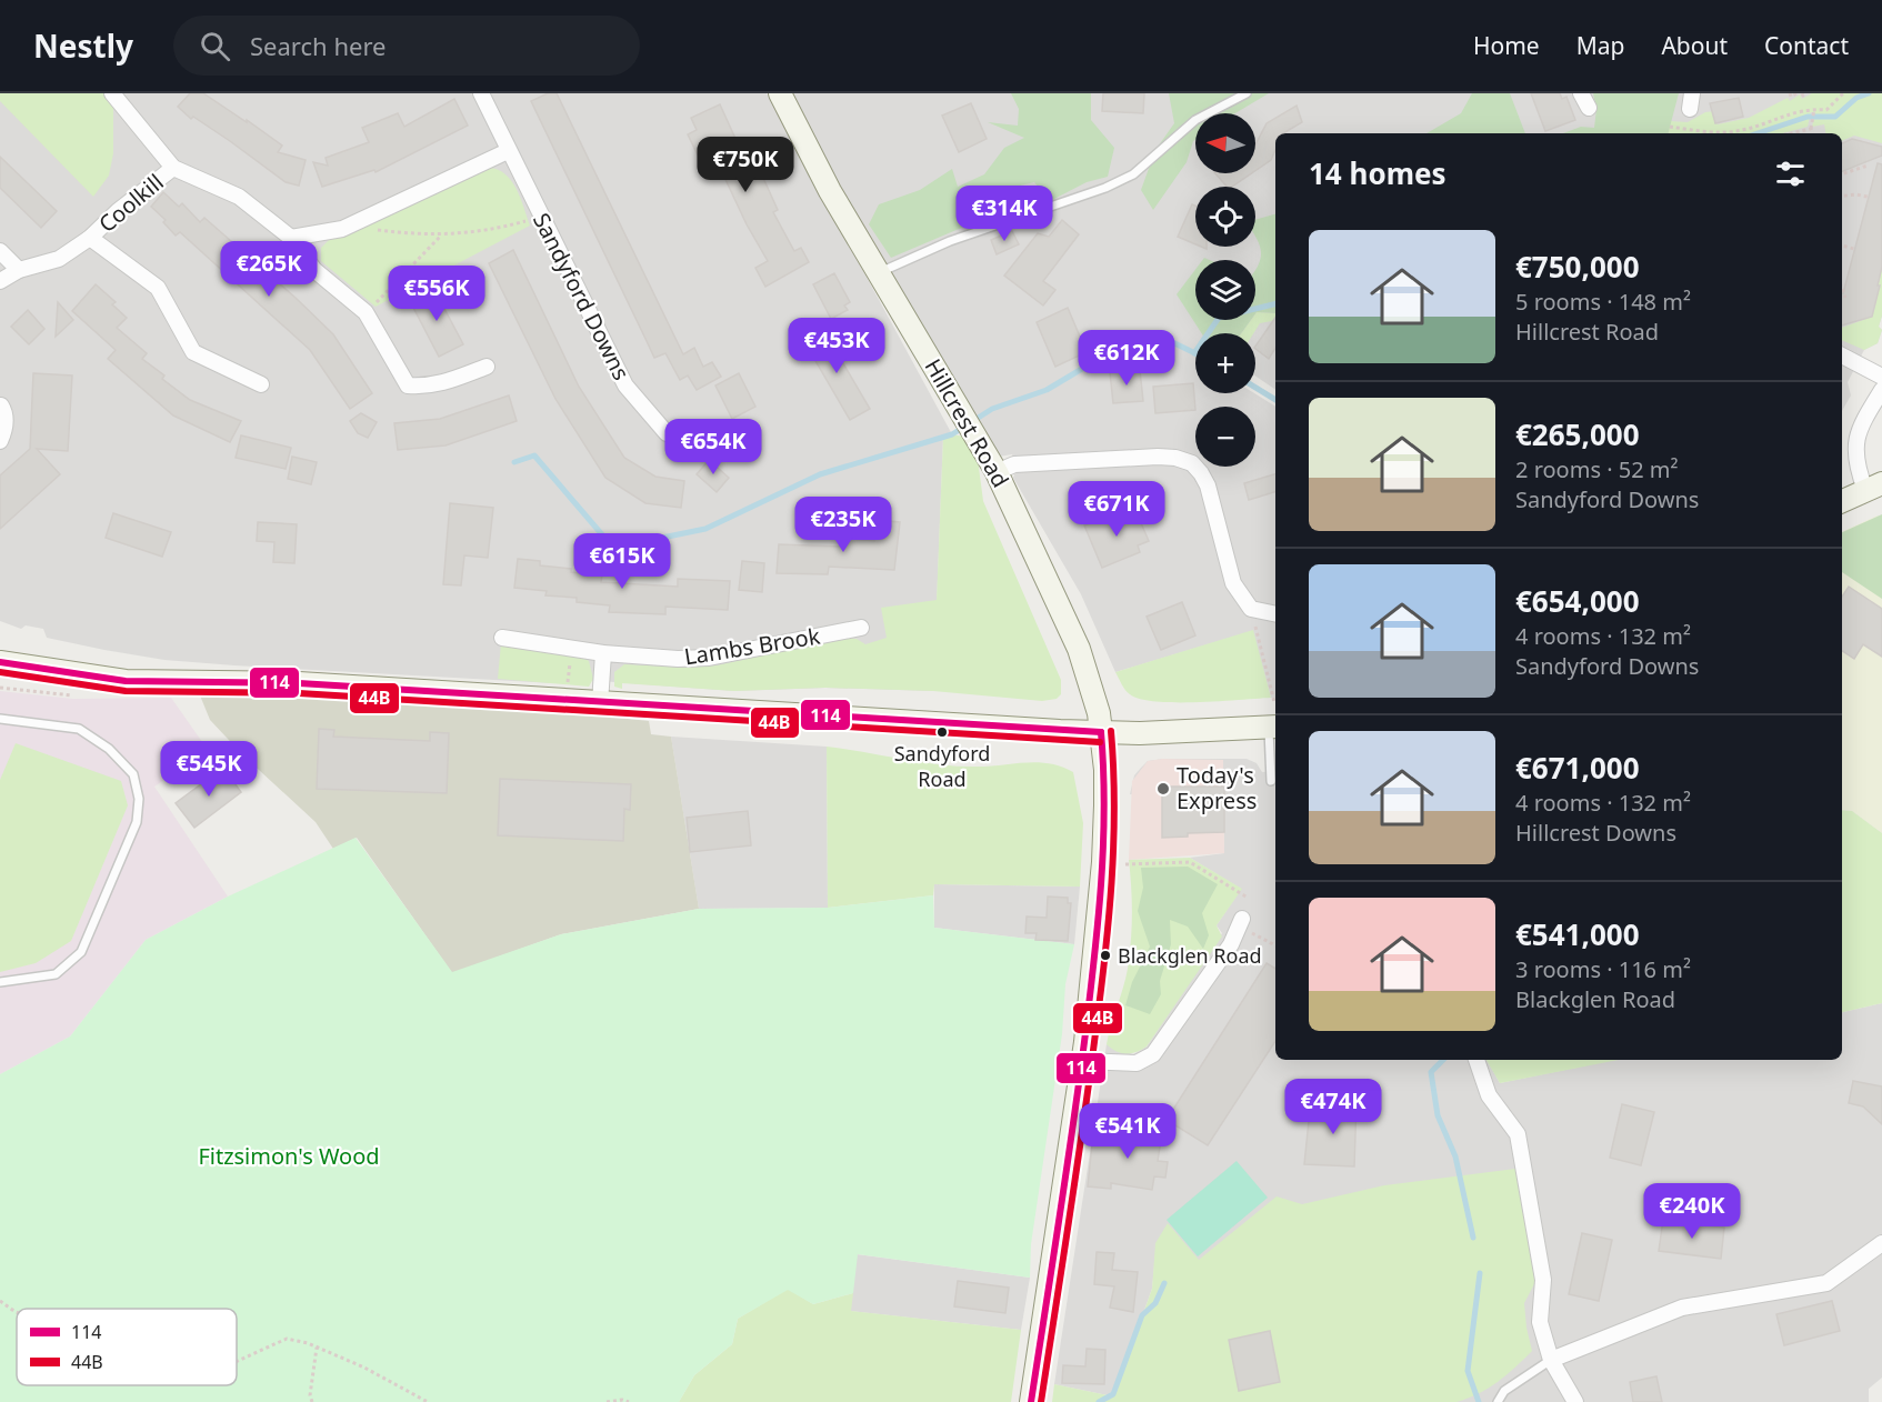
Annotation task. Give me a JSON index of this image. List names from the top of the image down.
{
  "streets": {
    "street": [
      "Coolkill",
      "Sandyford Downs",
      "Hillcrest Road",
      "Lambs Brook"
    ]
  },
  "parks": ["Fitzsimon's Wood"],
  "places": ["Sandyford Road", "Today's Express", "Blackglen Road"],
  "lines": ["transit line 114", "transit line 44B"],
  "legend": ["114", "44B"],
  "north": "left",
  "page": {
    "header": "Nestly",
    "search": "Search here",
    "nav": [
      "Home",
      "Map",
      "About",
      "Contact"
    ],
    "map_buttons": ["+", "−"],
    "heading": "14 homes",
    "price": [
      "€750K",
      "€314K",
      "€265K",
      "€556K",
      "€453K",
      "€612K",
      "€654K",
      "€671K",
      "€235K",
      "€615K",
      "€545K",
      "€474K",
      "€541K",
      "€240K"
    ],
    "list": [
      {
        "name": "€750,000",
        "note": "5 rooms · 148 m² · Hillcrest Road"
      },
      {
        "name": "€265,000",
        "note": "2 rooms · 52 m² · Sandyford Downs"
      },
      {
        "name": "€654,000",
        "note": "4 rooms · 132 m² · Sandyford Downs"
      },
      {
        "name": "€671,000",
        "note": "4 rooms · 132 m² · Hillcrest Downs"
      },
      {
        "name": "€541,000",
        "note": "3 rooms · 116 m² · Blackglen Road"
      }
    ]
  }
}
